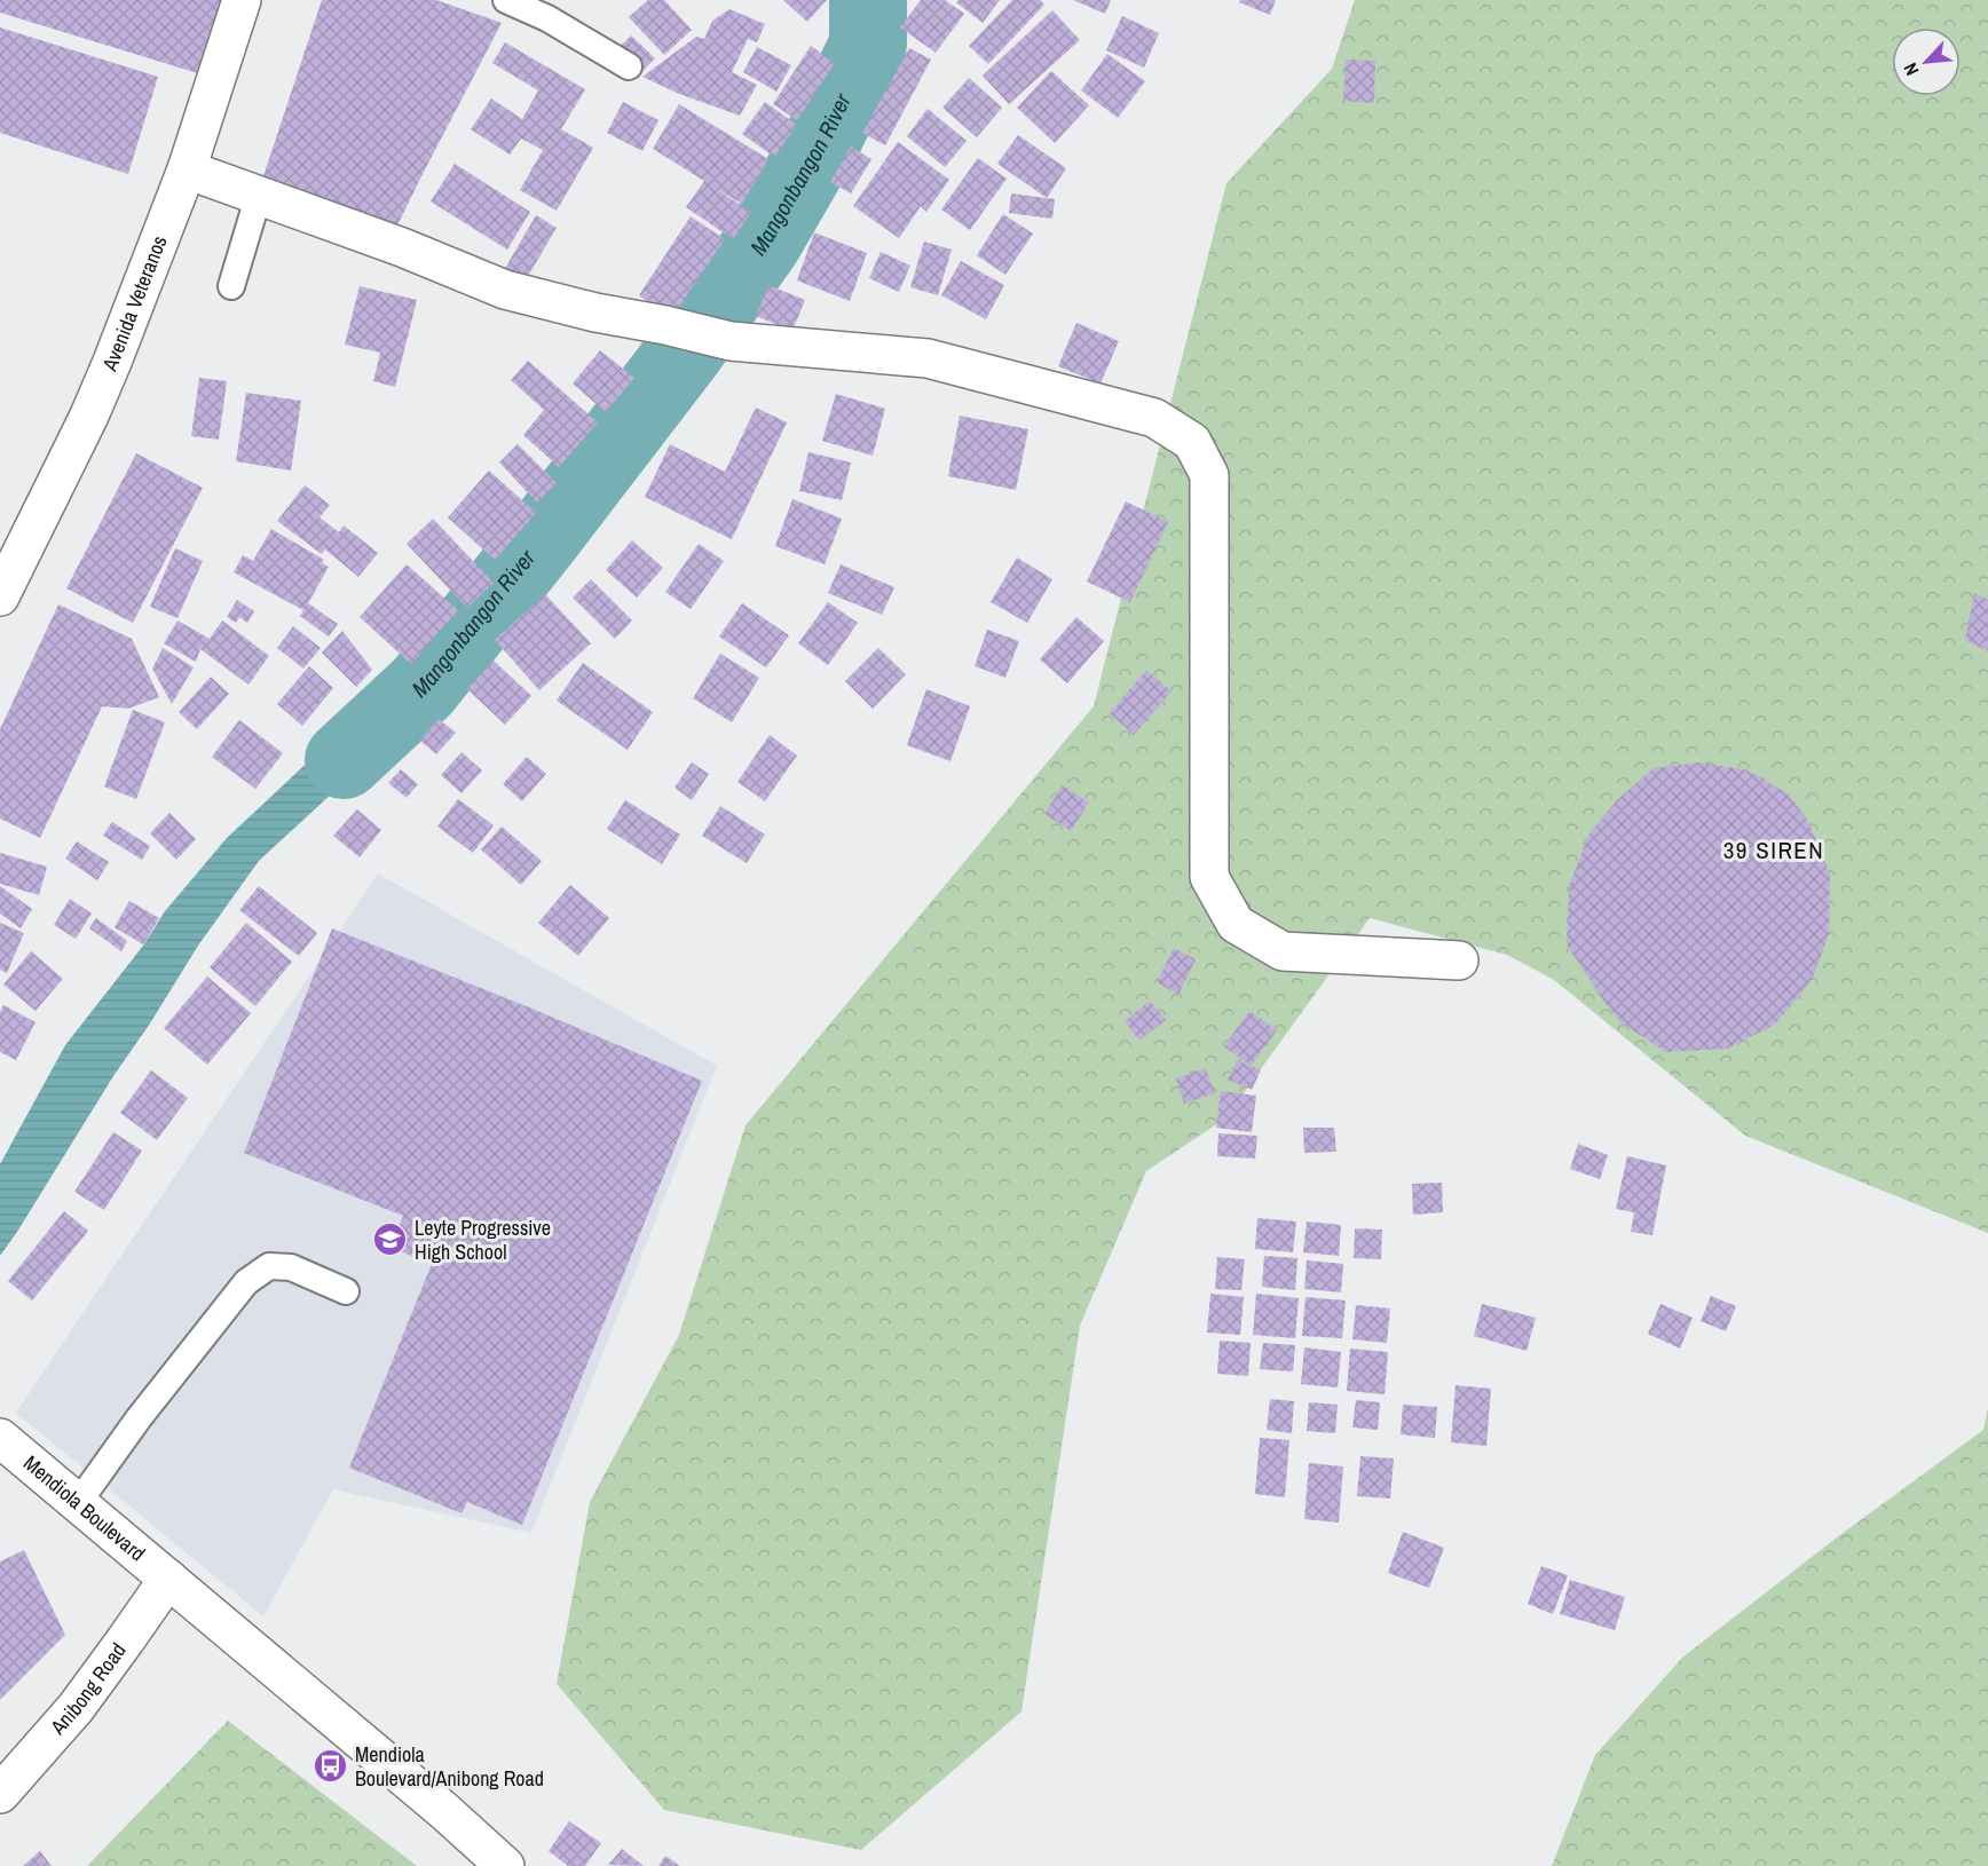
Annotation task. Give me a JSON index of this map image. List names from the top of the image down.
{
  "streets": {
    "street": ["Avenida Veteranos", "Mendiola Boulevard", "Anibong Road"]
  },
  "crossings": [
    ["Mendiola Boulevard", "Anibong Road"]
  ],
  "districts": ["39 SIREN"],
  "water": ["Mangonbangon River"],
  "places": {
    "school or university": ["Leyte Progressive High School"],
    "bus stop": ["Mendiola Boulevard/Anibong Road"]
  },
  "north": "bottom left"
}
